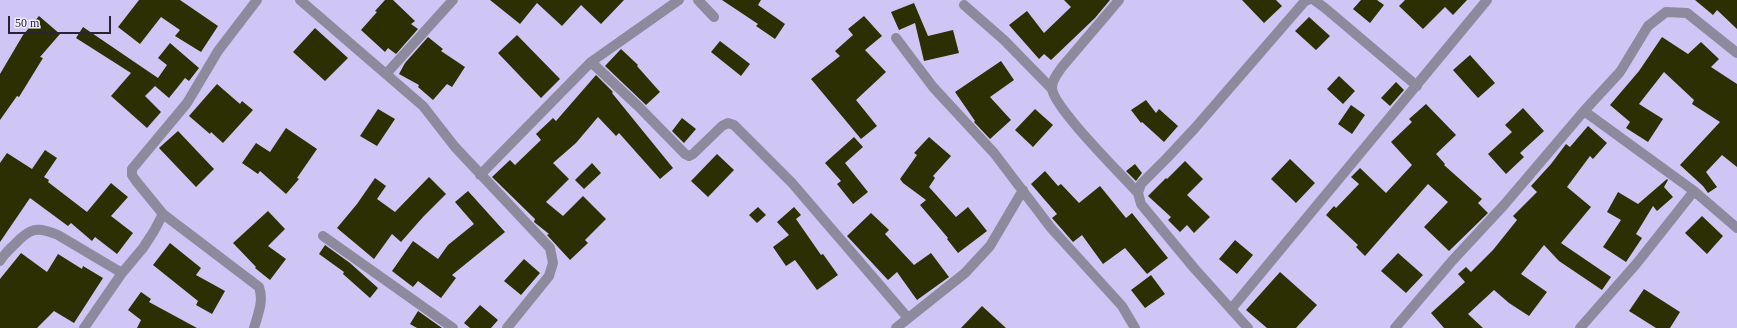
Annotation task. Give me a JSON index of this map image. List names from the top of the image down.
{
  "scale_bar": "50 m"
}
